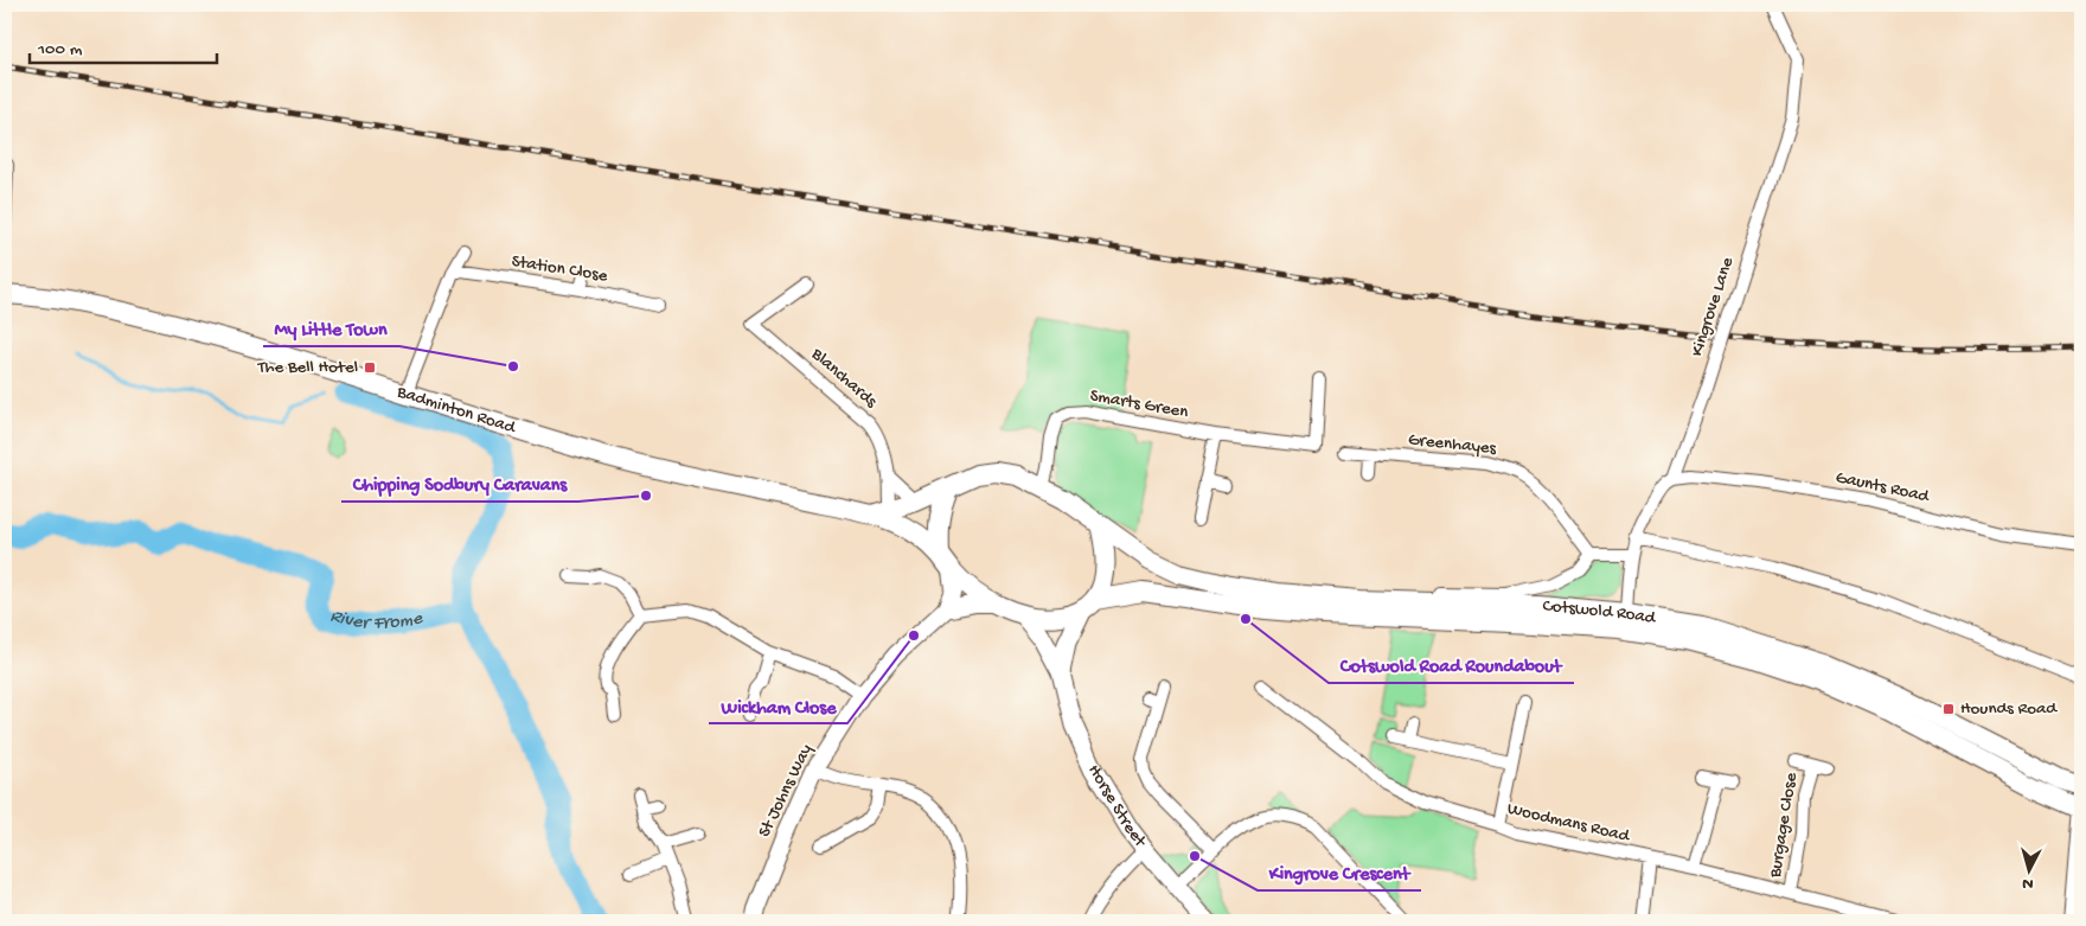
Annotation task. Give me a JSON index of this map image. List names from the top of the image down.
{
  "streets": {
    "main road": ["Badminton Road", "Cotswold Road", "Horse Street"],
    "street": [
      "Station Close",
      "Kingrove Lane",
      "Blanchards",
      "Smarts Green",
      "Greenhayes",
      "Gaunts Road",
      "St Johns Way",
      "Woodmans Road",
      "Burgage Close"
    ]
  },
  "crossings": [
    ["Kingrove Lane", "Gaunts Road"],
    ["Kingrove Lane", "Cotswold Road"],
    ["Blanchards", "Badminton Road"],
    ["Smarts Green", "Badminton Road"],
    ["Smarts Green", "Cotswold Road"],
    ["Smarts Green", "Horse Street"],
    ["Badminton Road", "Cotswold Road"],
    ["Badminton Road", "Horse Street"],
    ["Greenhayes", "Cotswold Road"],
    ["Cotswold Road", "Horse Street"],
    ["Woodmans Road", "Burgage Close"]
  ],
  "water": ["River Frome"],
  "places": {
    "other": [
      "My Little Town",
      "Chipping Sodbury Caravans",
      "Cotswold Road Roundabout",
      "Wickham Close",
      "Kingrove Crescent"
    ],
    "transit": ["The Bell Hotel", "Hounds Road"]
  },
  "scale_bar": "100 m",
  "north": "bottom"
}
